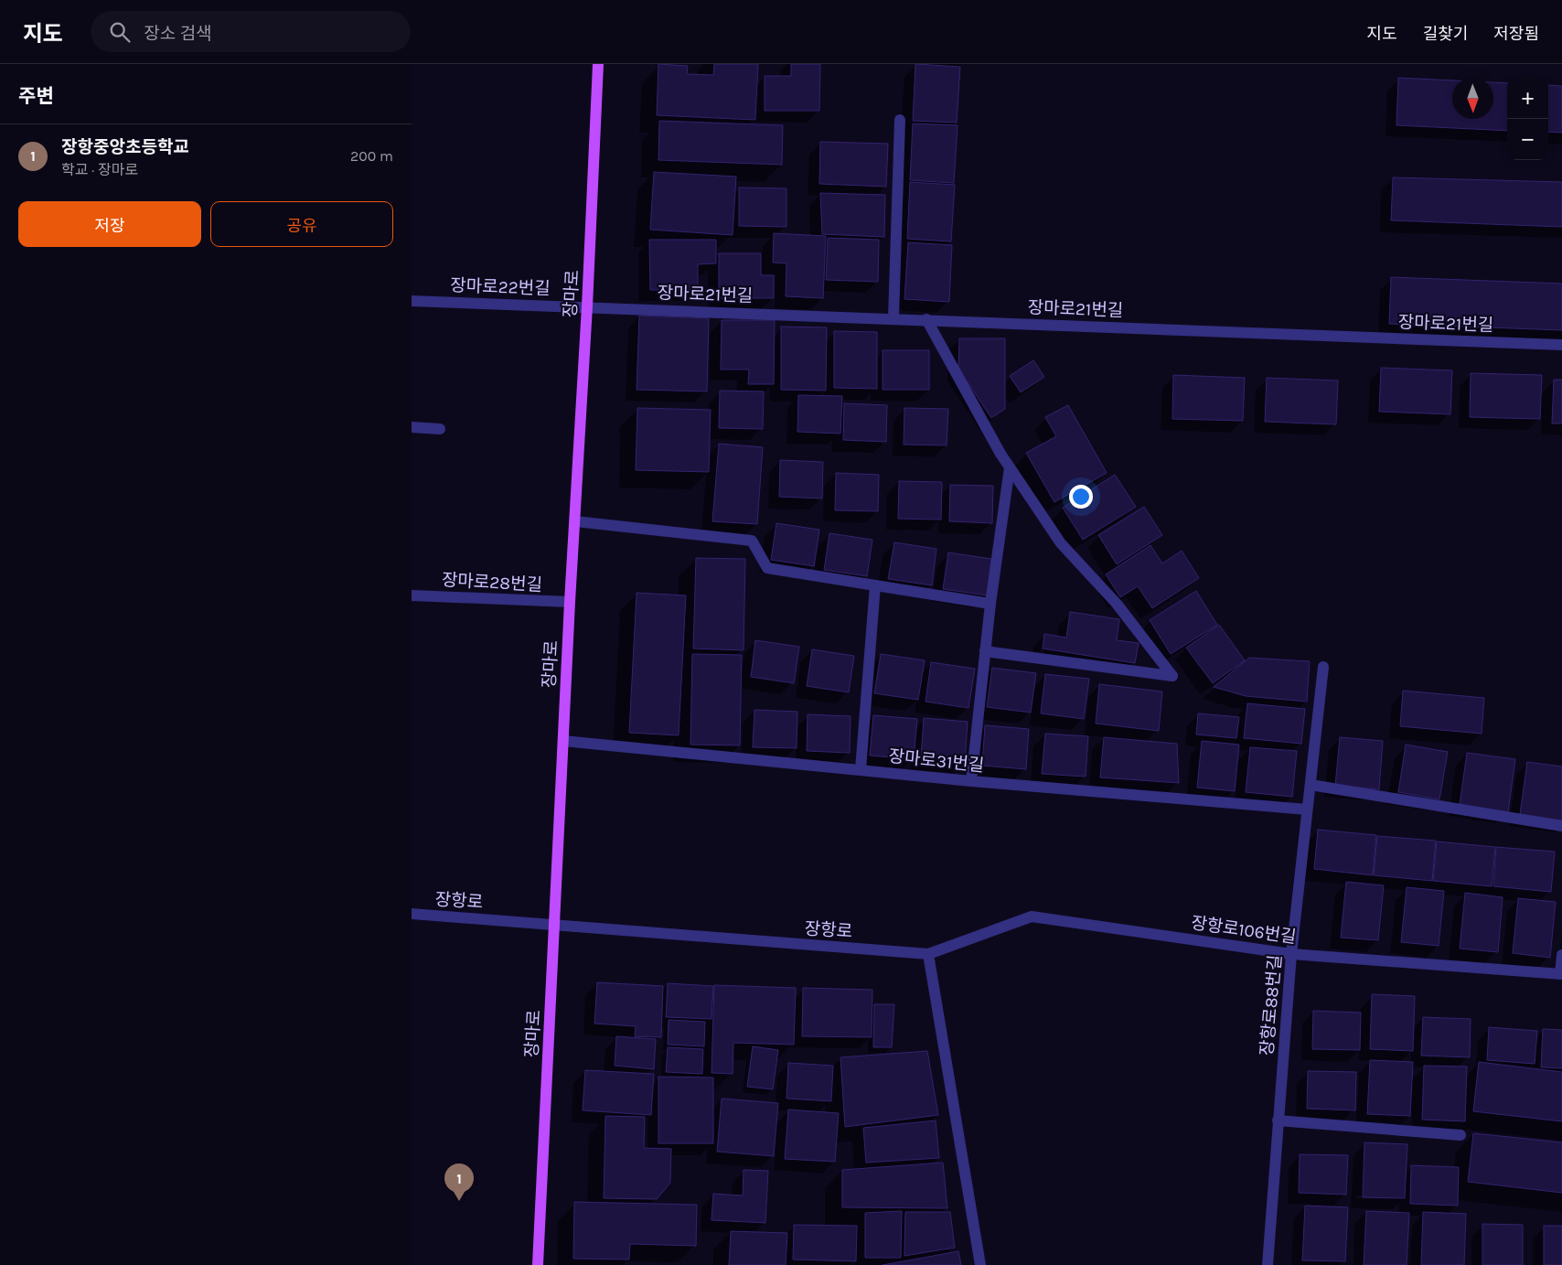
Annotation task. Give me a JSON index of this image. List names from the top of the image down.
{
  "streets": {
    "main road": ["장마로"],
    "street": [
      "장마로22번길",
      "장마로21번길",
      "장마로28번길",
      "장마로31번길",
      "장항로",
      "장항로106번길",
      "장항로88번길"
    ]
  },
  "crossings": [
    ["장마로22번길", "장마로"],
    ["장마로22번길", "장마로21번길"],
    ["장마로", "장마로21번길"],
    ["장마로", "장마로28번길"],
    ["장마로", "장마로31번길"],
    ["장마로", "장항로"],
    ["장마로31번길", "장항로88번길"],
    ["장항로", "장항로106번길"],
    ["장항로106번길", "장항로88번길"]
  ],
  "north": "bottom",
  "page": {
    "header": "지도",
    "search": "장소 검색",
    "nav": ["지도", "길찾기", "저장됨"],
    "heading": "주변",
    "map_buttons": ["+", "−"],
    "list": [
      {
        "mark": "1",
        "name": "장항중앙초등학교",
        "note": "학교 · 장마로",
        "value": "200 m"
      }
    ],
    "buttons": ["저장", "공유"],
    "pins": "1"
  }
}
